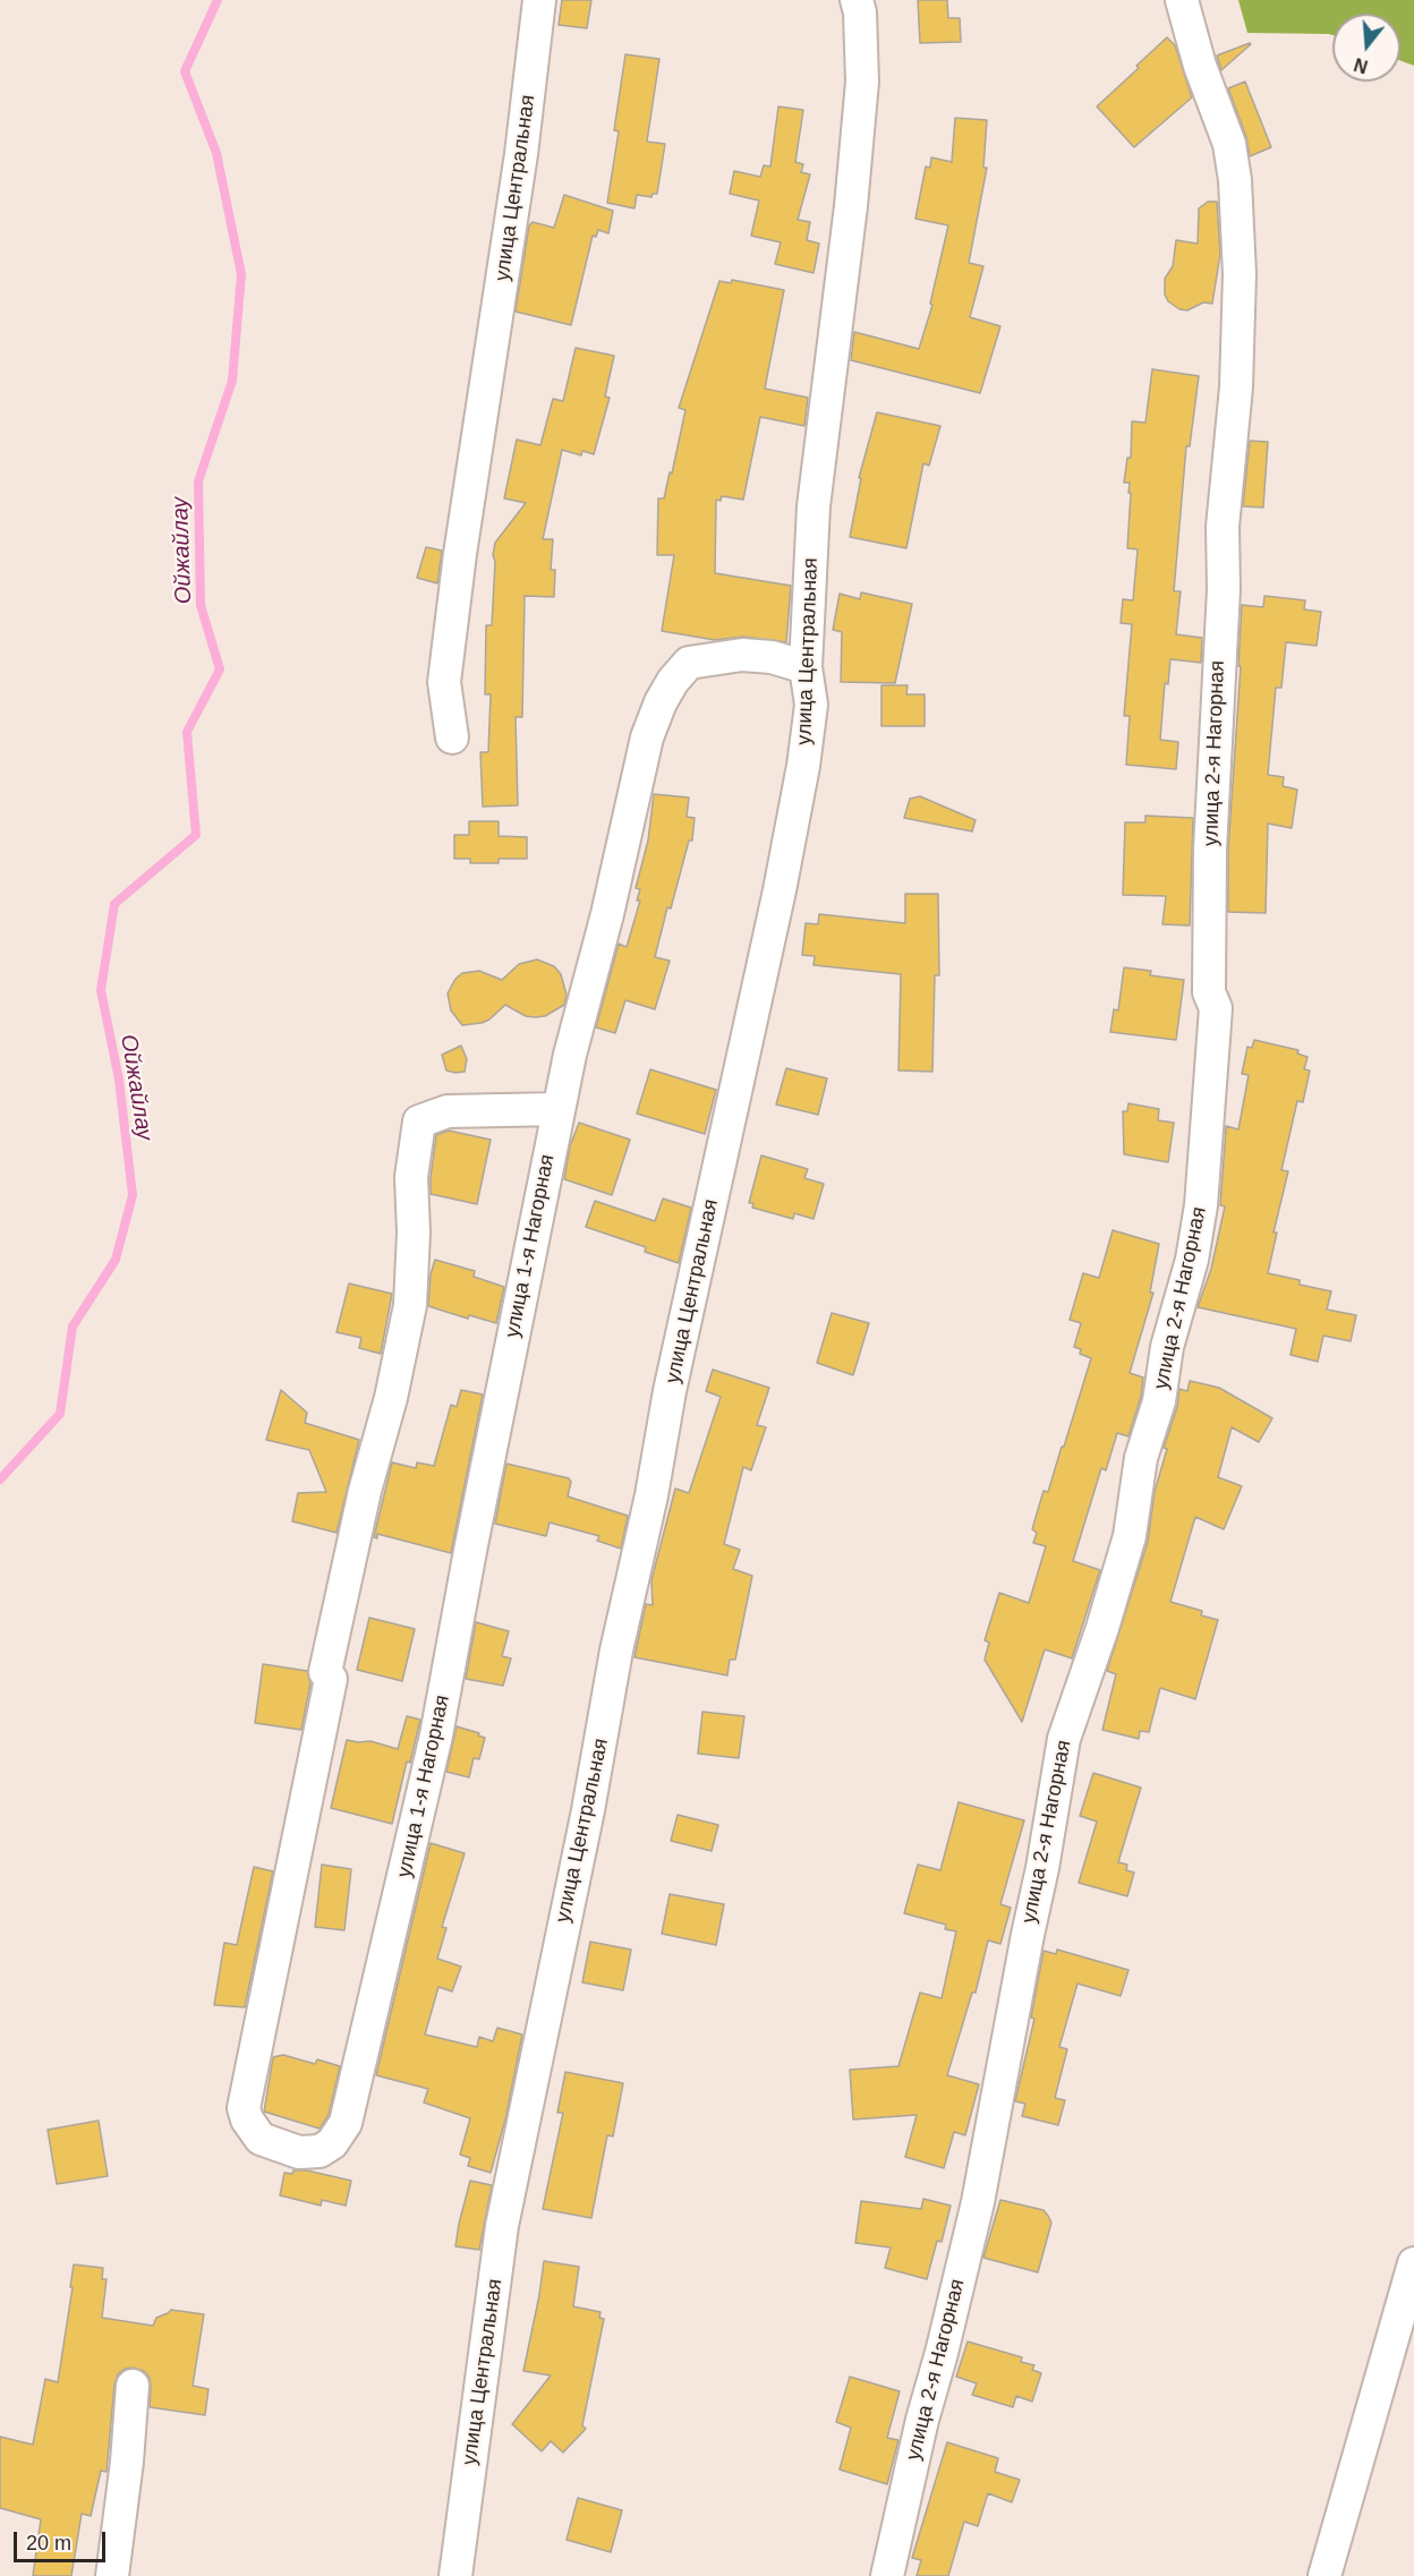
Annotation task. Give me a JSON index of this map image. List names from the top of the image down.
{
  "streets": {
    "street": ["улица Центральная", "улица 2-я Нагорная", "улица 1-я Нагорная"]
  },
  "crossings": [
    ["улица Центральная", "улица 1-я Нагорная"]
  ],
  "water": ["Ойжайлау"],
  "scale_bar": "20 m",
  "north": "bottom"
}
